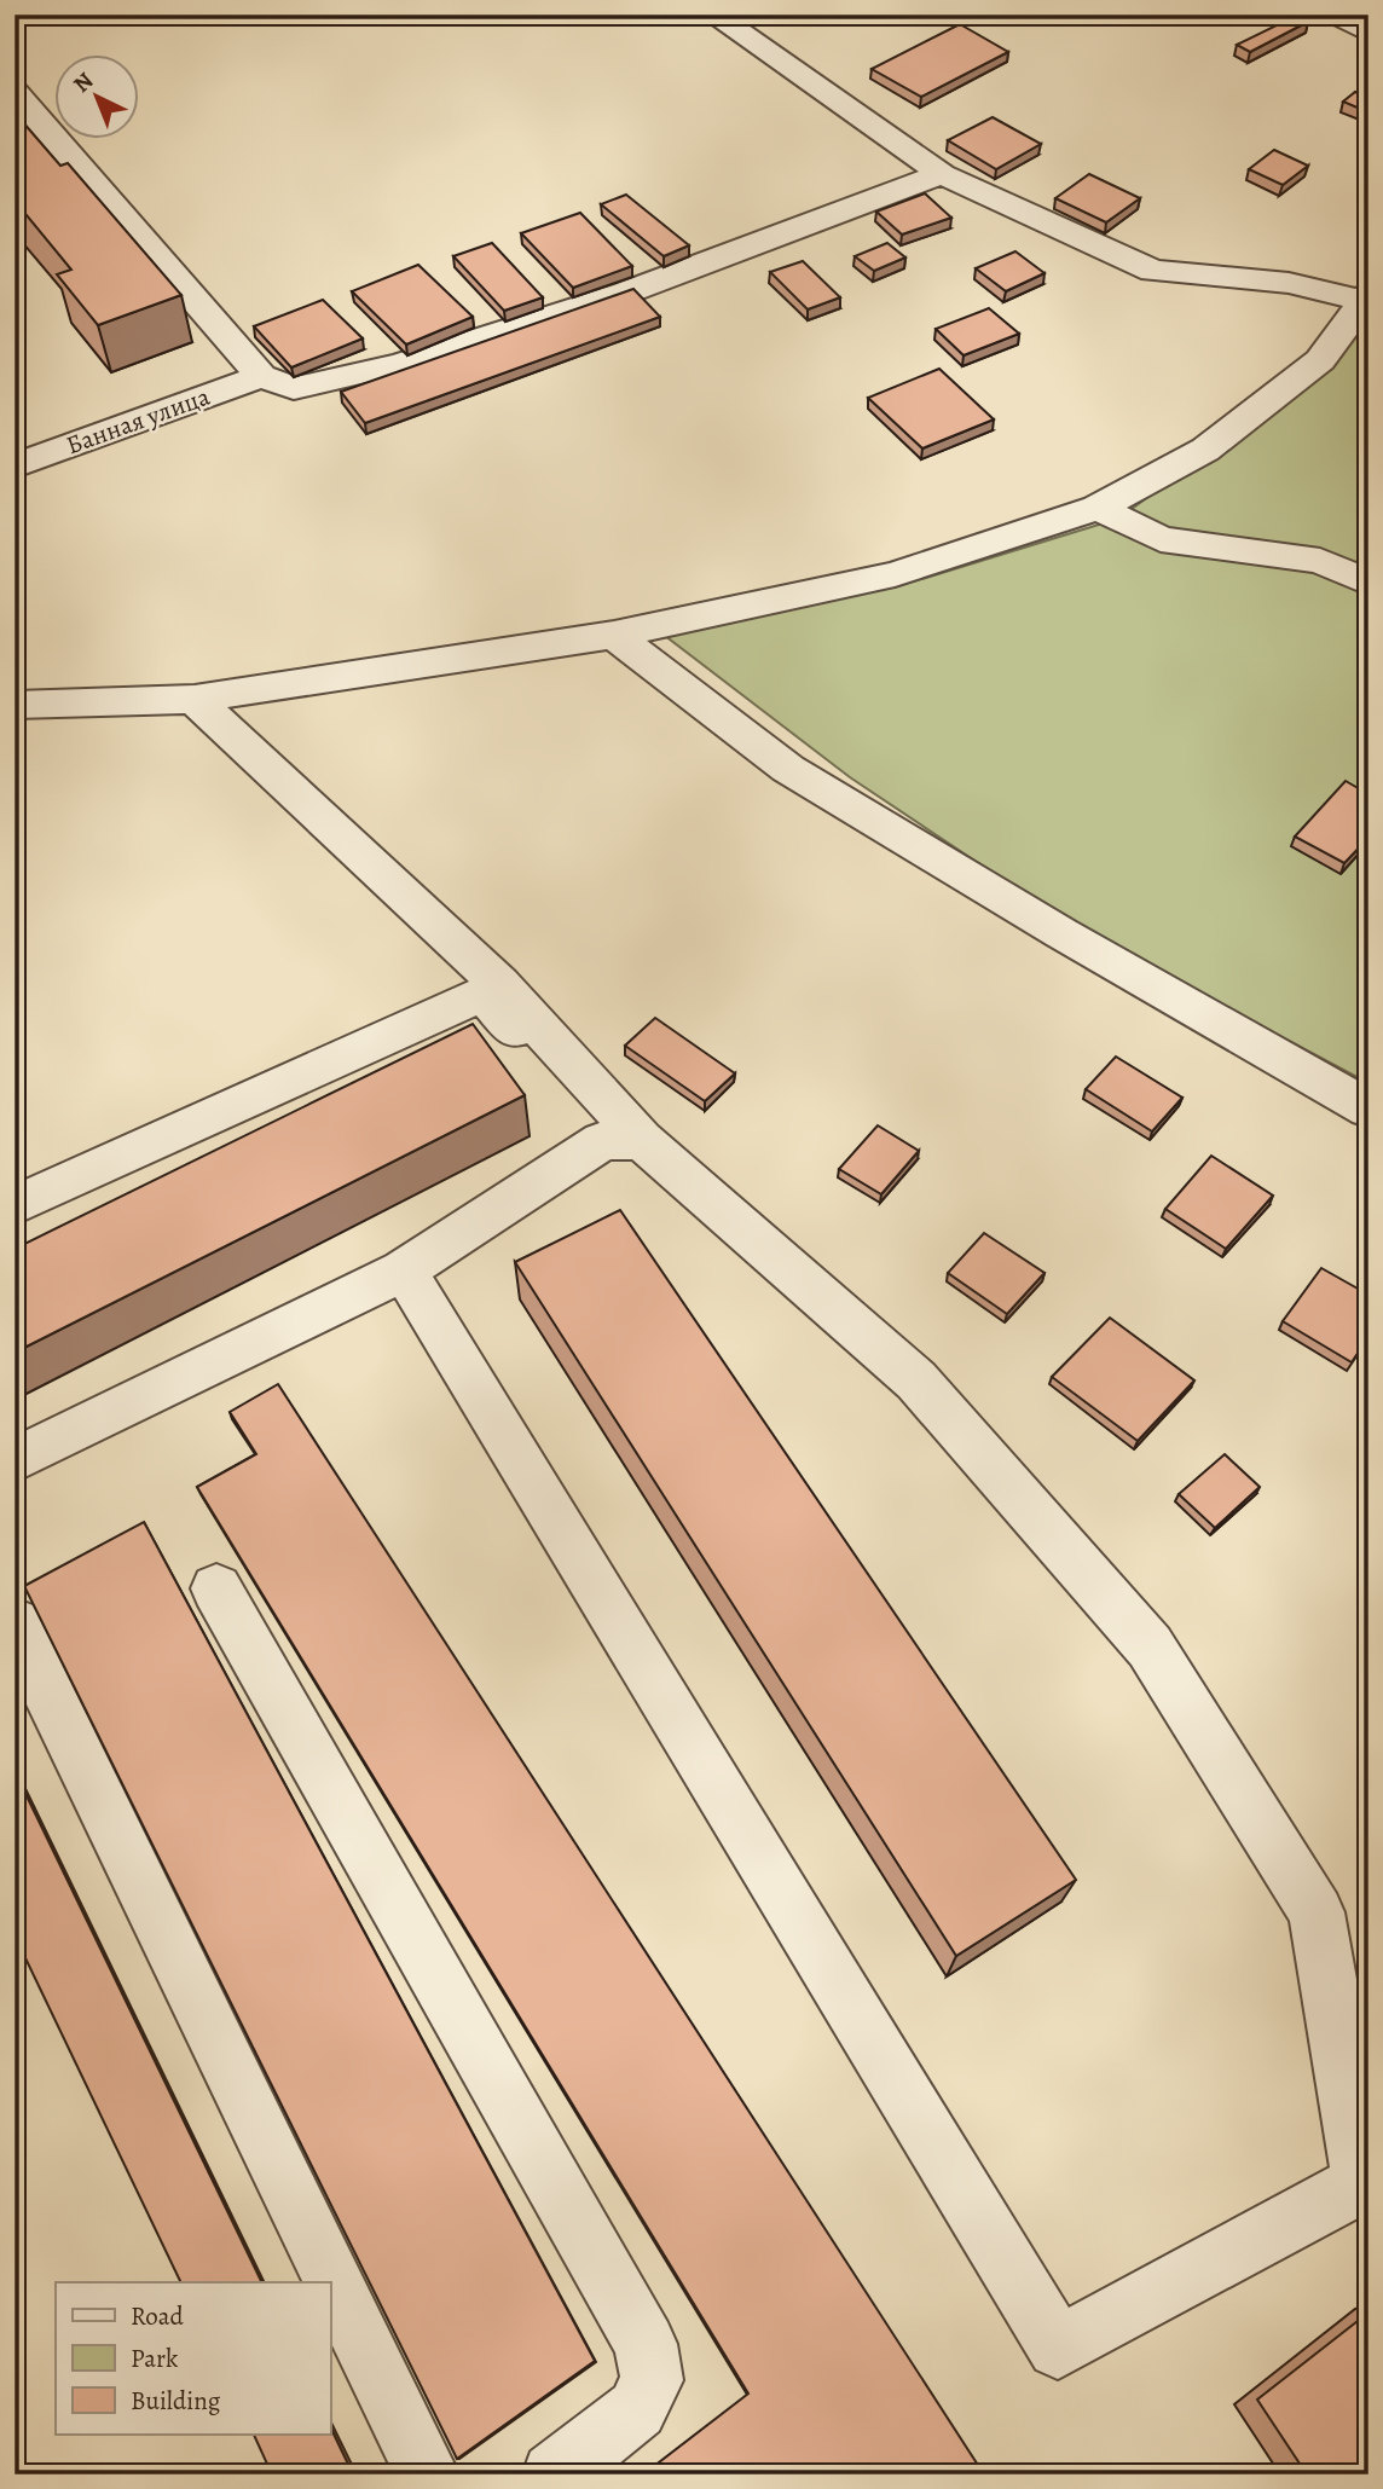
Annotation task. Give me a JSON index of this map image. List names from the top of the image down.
{
  "streets": {
    "street": ["Банная улица"]
  },
  "legend": ["Road", "Park", "Building"],
  "north": "top left"
}
